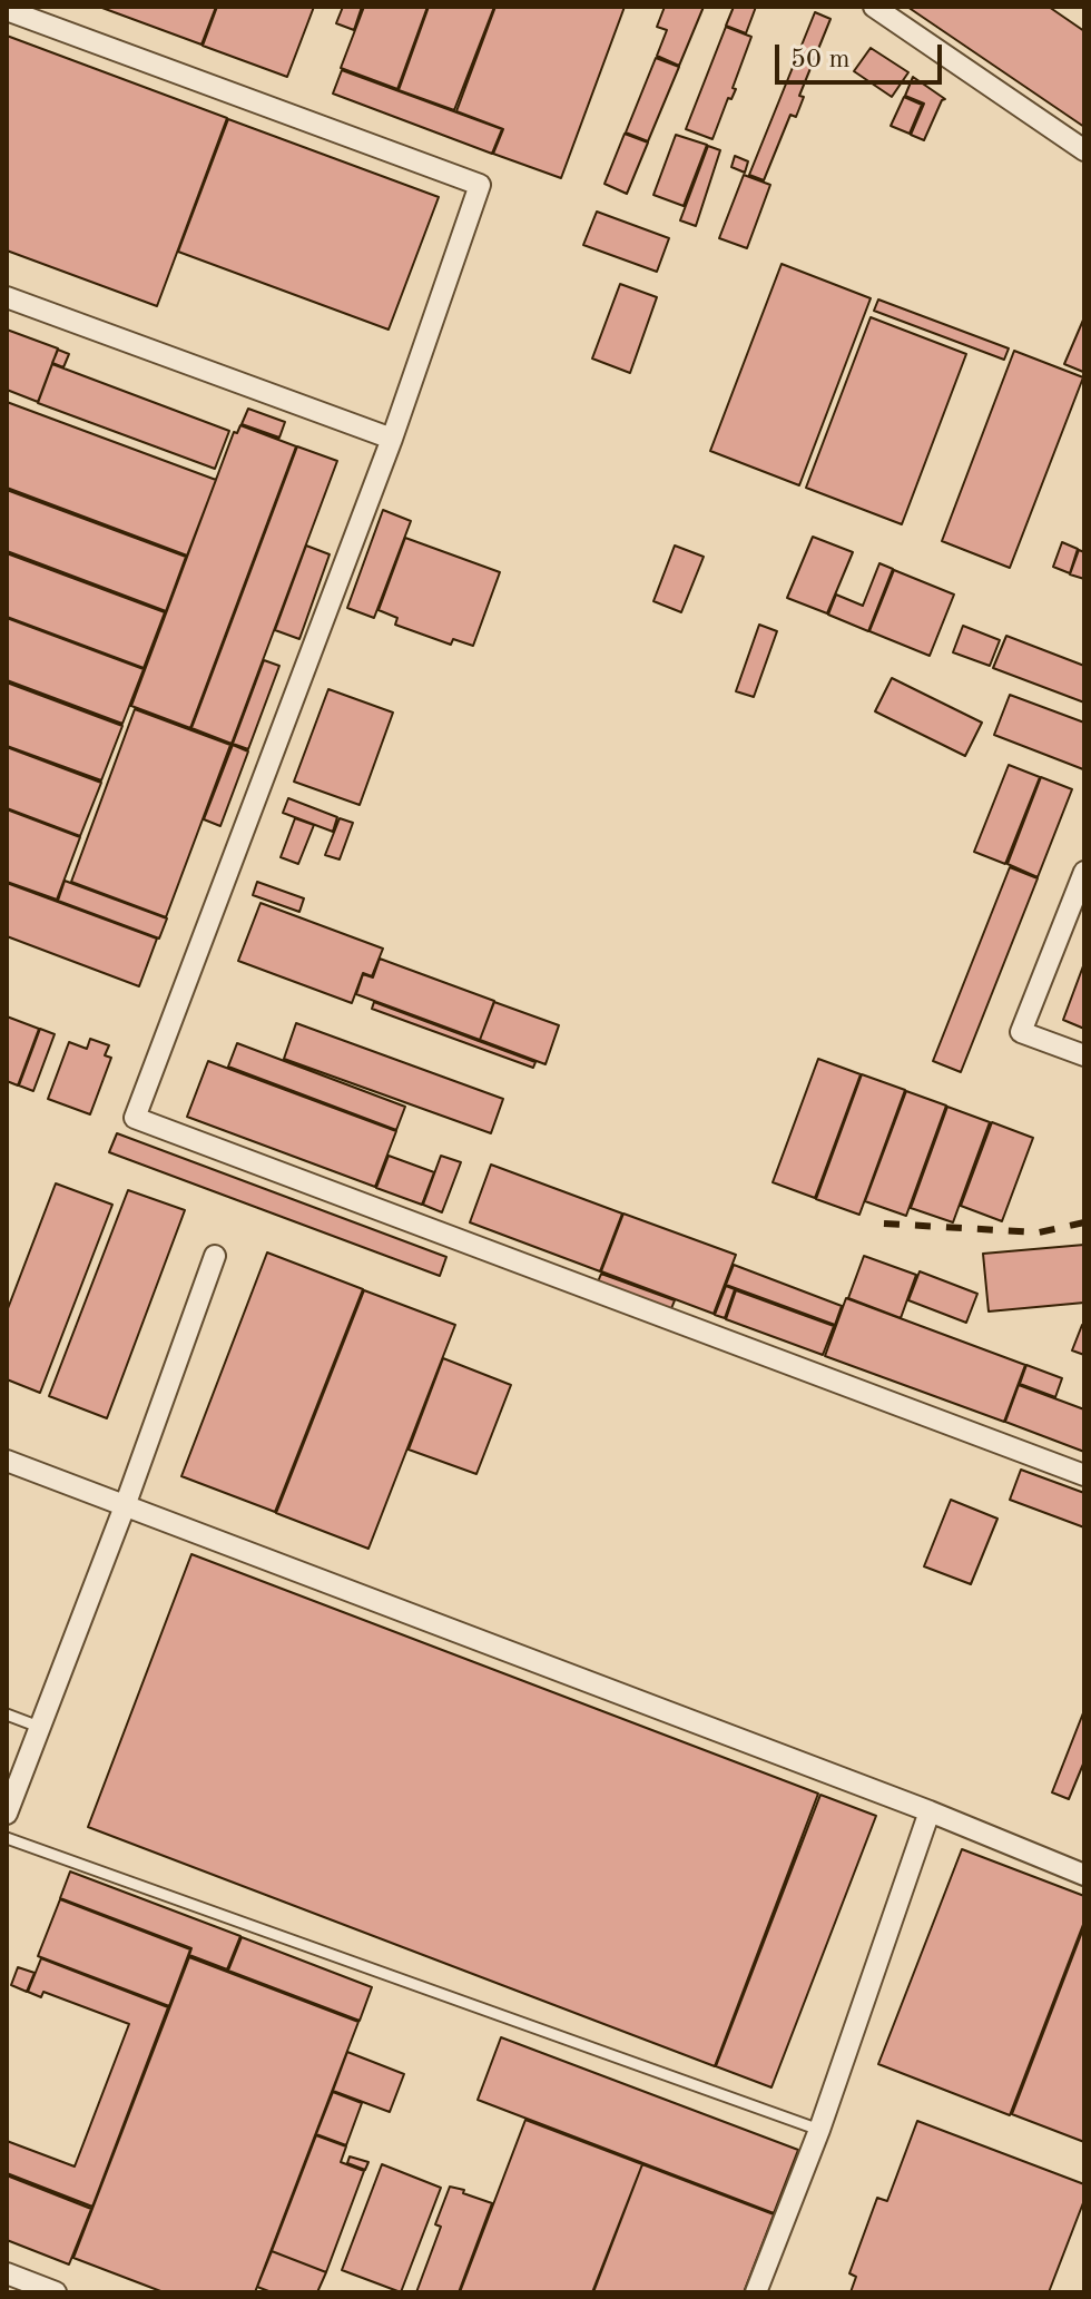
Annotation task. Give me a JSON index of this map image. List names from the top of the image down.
{
  "scale_bar": "50 m"
}
